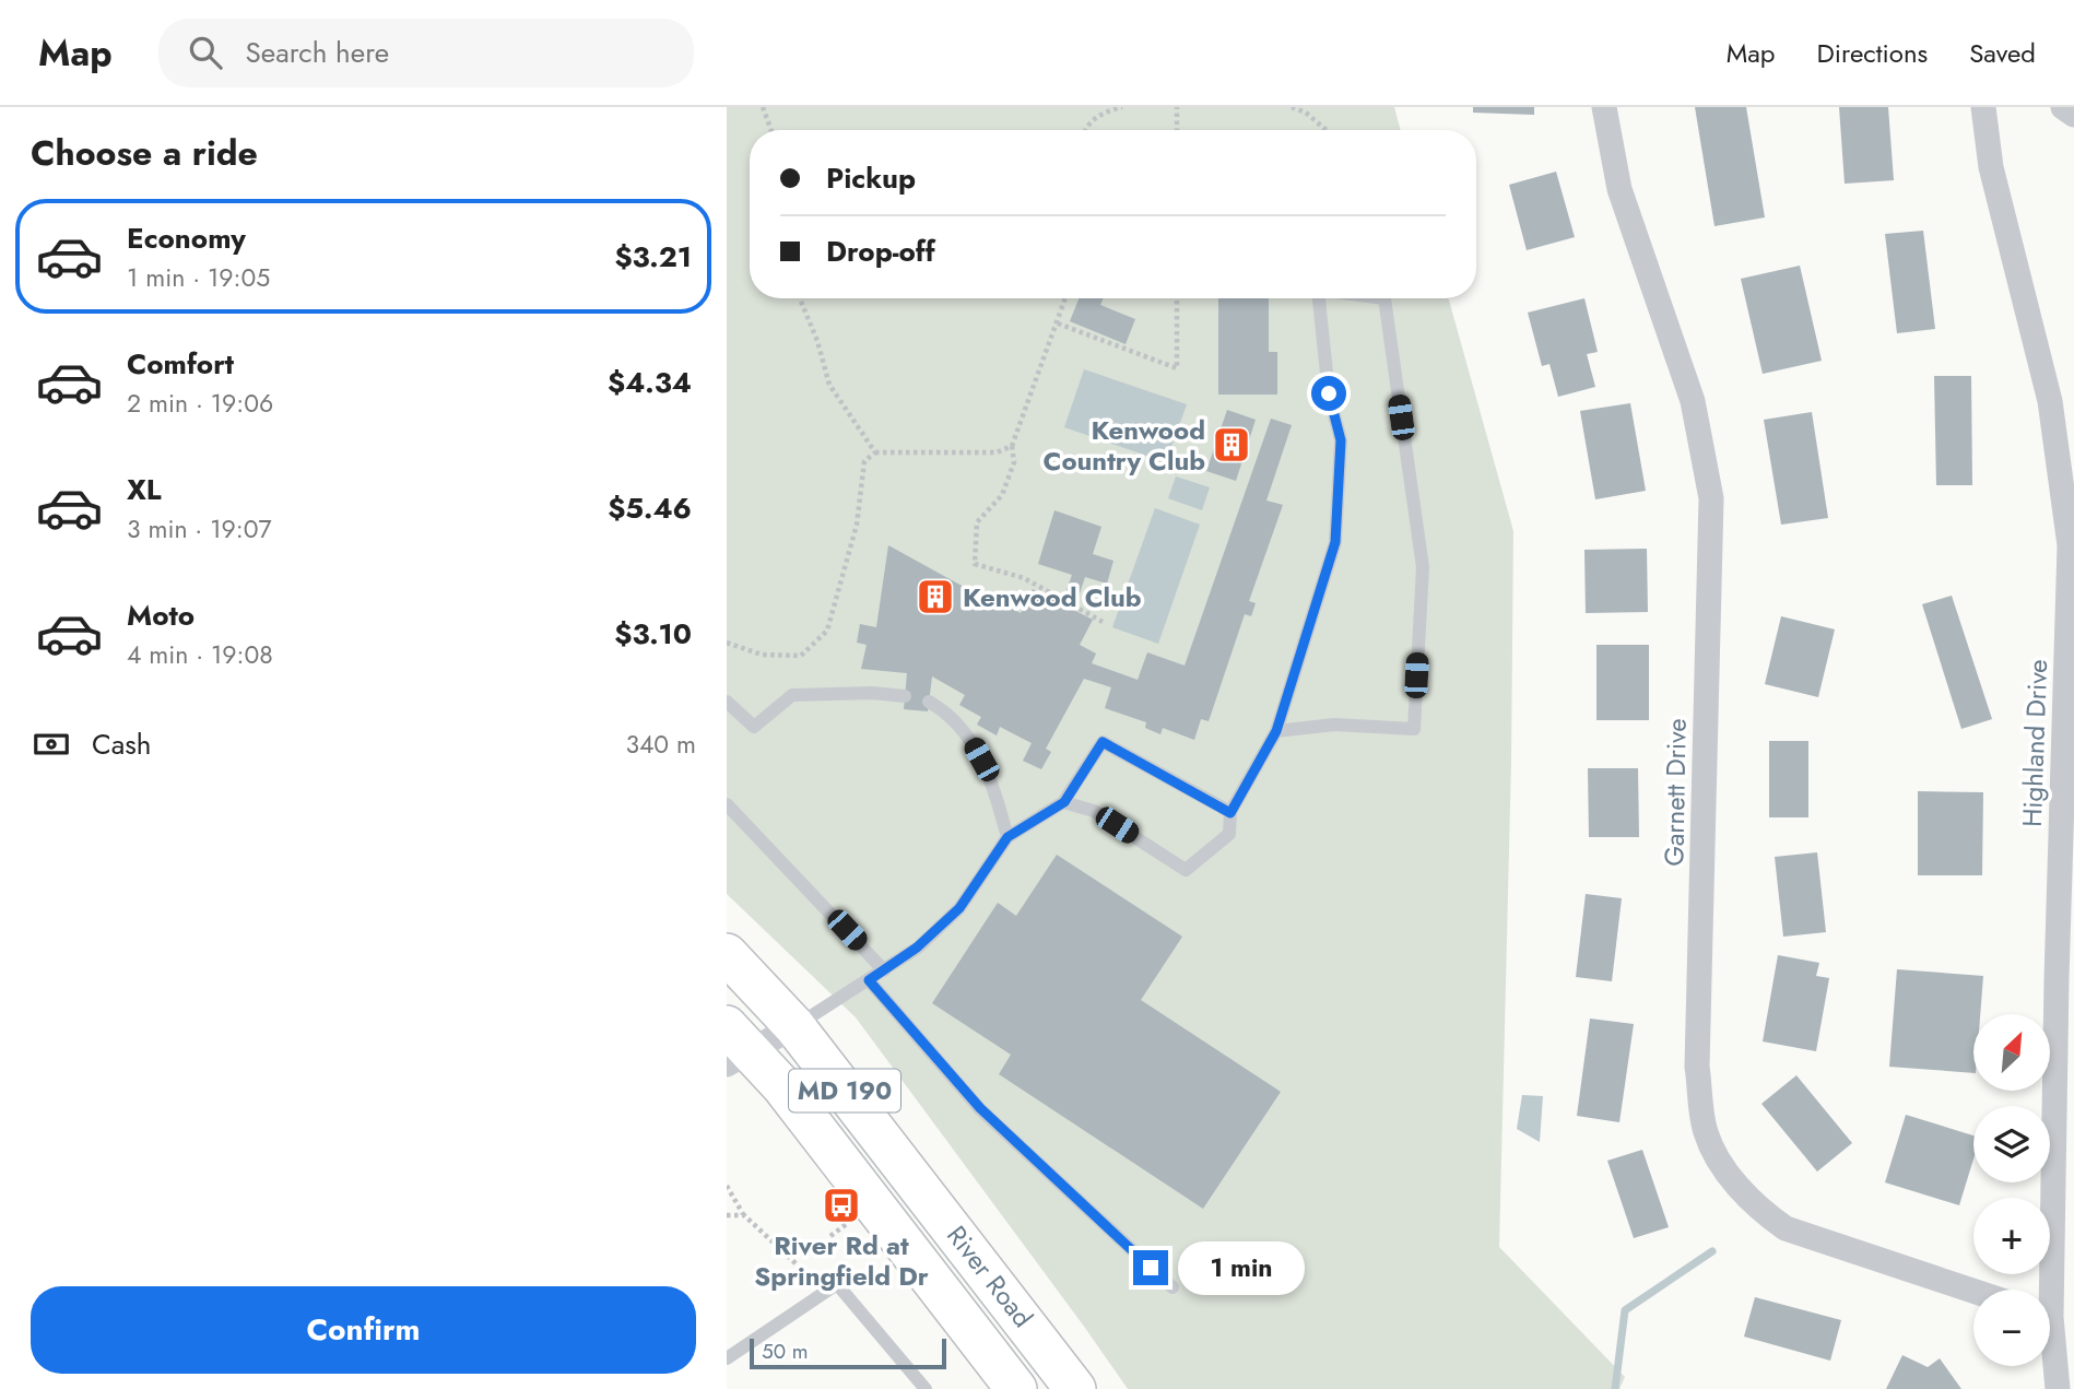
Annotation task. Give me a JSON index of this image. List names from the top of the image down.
{
  "streets": {
    "main road": ["MD 190", "River Road"],
    "street": ["Highland Drive", "Garnett Drive"]
  },
  "places": {
    "building": ["Kenwood Country Club", "Kenwood Club"],
    "bus stop": ["River Rd at Springfield Dr"]
  },
  "scale_bar": "50 m",
  "north": "top right",
  "page": {
    "header": "Map",
    "search": "Search here",
    "nav": ["Map", "Directions", "Saved"],
    "heading": "Choose a ride",
    "banner": ["Pickup", "Drop-off"],
    "list": [
      {
        "name": "Economy",
        "note": "1 min · 19:05",
        "value": "$3.21"
      },
      {
        "name": "Comfort",
        "note": "2 min · 19:06",
        "value": "$4.34"
      },
      {
        "name": "XL",
        "note": "3 min · 19:07",
        "value": "$5.46"
      },
      {
        "name": "Moto",
        "note": "4 min · 19:08",
        "value": "$3.10"
      }
    ],
    "pay": ["Cash", "340 m"],
    "map_buttons": ["+", "−"],
    "bubble": "1 min",
    "buttons": "Confirm",
    "scale": "50 m"
  }
}
